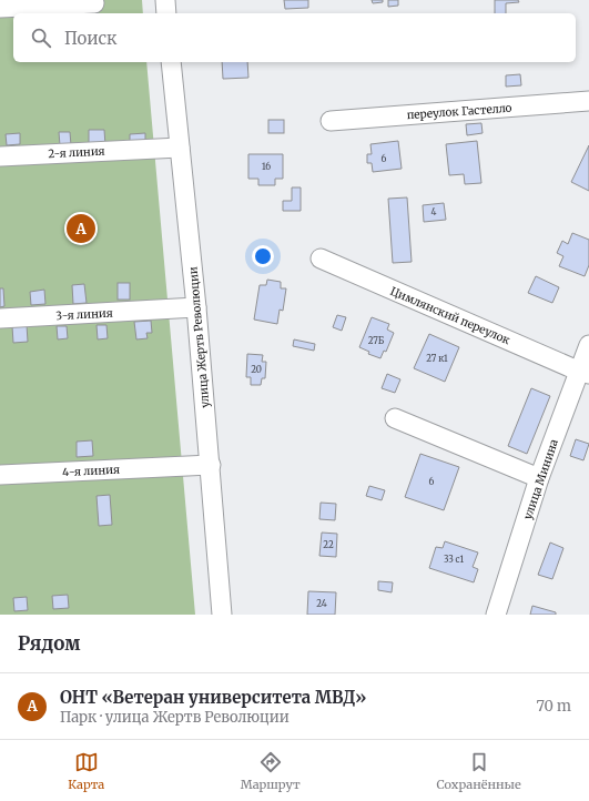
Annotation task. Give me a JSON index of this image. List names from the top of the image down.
{
  "streets": {
    "street": [
      "переулок Гастелло",
      "2-я линия",
      "3-я линия",
      "Цимлянский переулок",
      "улица Жертв Революции",
      "4-я линия",
      "улица Минина"
    ]
  },
  "crossings": [
    ["2-я линия", "улица Жертв Революции"],
    ["3-я линия", "улица Жертв Революции"],
    ["Цимлянский переулок", "улица Минина"],
    ["улица Жертв Революции", "4-я линия"]
  ],
  "house_numbers": [
    "6",
    "16",
    "4",
    "27Б",
    "27 к1",
    "20",
    "6",
    "22",
    "33 с1",
    "24"
  ],
  "page": {
    "search": "Поиск",
    "pins": "A",
    "heading": "Рядом",
    "list": [
      {
        "mark": "A",
        "name": "ОНТ «Ветеран университета МВД»",
        "note": "Парк · улица Жертв Революции",
        "value": "70 m"
      }
    ],
    "nav": ["Карта", "Маршрут", "Сохранённые"]
  }
}
